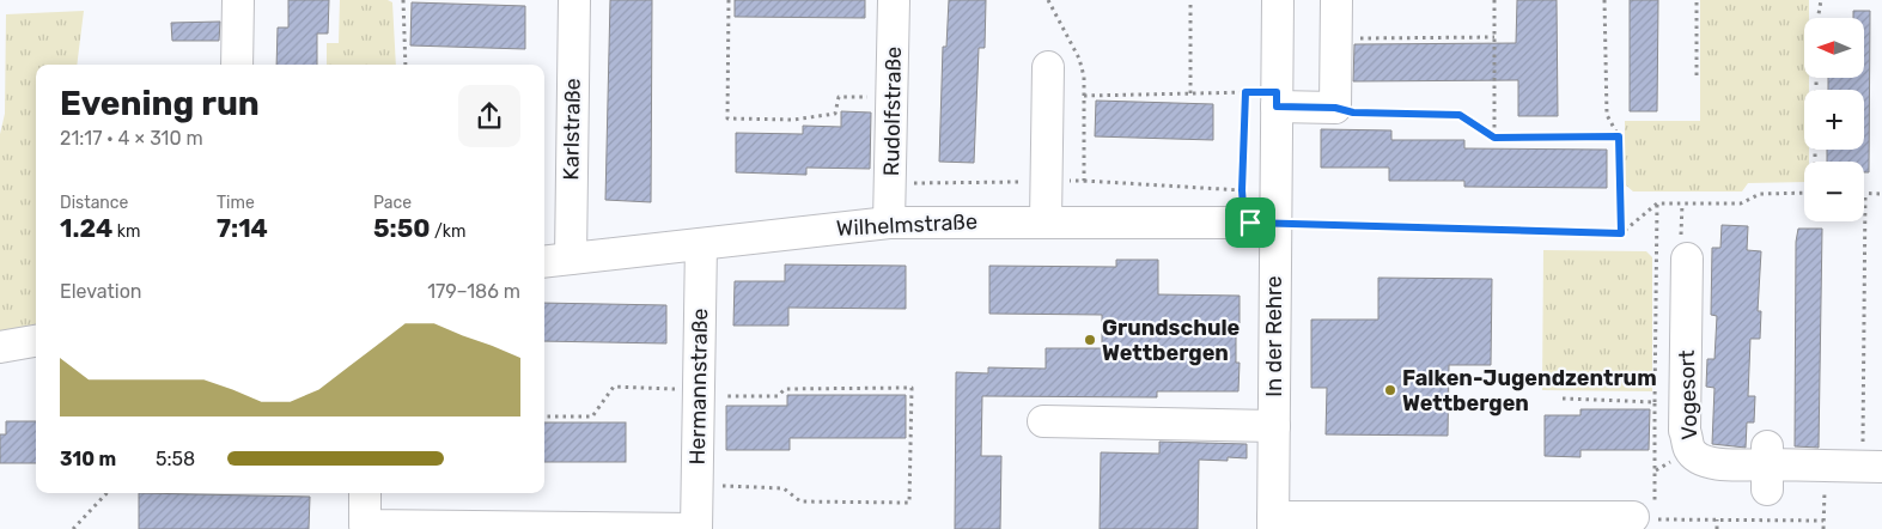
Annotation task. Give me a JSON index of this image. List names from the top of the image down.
{
  "streets": {
    "street": [
      "Rudolfstraße",
      "Karlstraße",
      "Wilhelmstraße",
      "In der Rehre",
      "Hermannstraße",
      "Vogesort"
    ]
  },
  "crossings": [
    ["Rudolfstraße", "Wilhelmstraße"],
    ["Karlstraße", "Wilhelmstraße"],
    ["Wilhelmstraße", "In der Rehre"],
    ["Wilhelmstraße", "Hermannstraße"]
  ],
  "places": ["Grundschule Wettbergen", "Falken-Jugendzentrum Wettbergen"],
  "north": "left",
  "page": {
    "map_buttons": ["+", "−"],
    "heading": ["Evening run", "21:17 · 4 × 310 m"],
    "stats": [
      ["Distance", "1.24 km"],
      ["Time", "7:14"],
      ["Pace", "5:50 /km"]
    ],
    "chart": ["Elevation", "179–186 m"],
    "list": [
      {
        "name": "310 m",
        "note": "5:58"
      }
    ]
  }
}
